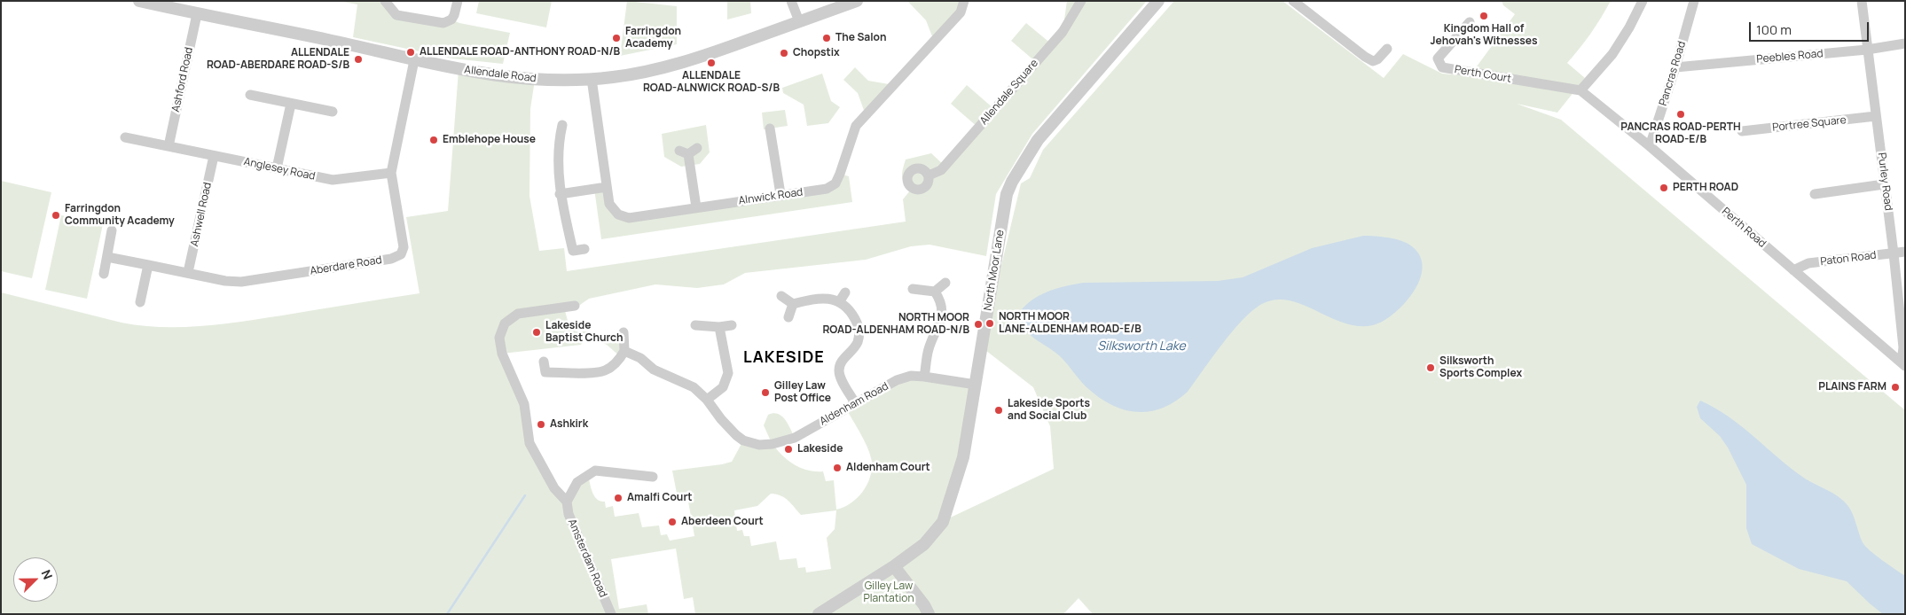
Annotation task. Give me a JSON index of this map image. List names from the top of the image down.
{
  "streets": {
    "street": [
      "Peebles Road",
      "Pancras Road",
      "Allendale Road",
      "Perth Court",
      "Ashford Road",
      "Allendale Square",
      "Portree Square",
      "Anglesey Road",
      "Purley Road",
      "Alnwick Road",
      "Ashwell Road",
      "Perth Road",
      "Paton Road",
      "Aberdare Road",
      "North Moor Lane",
      "Aldenham Road",
      "Amsterdam Road"
    ]
  },
  "crossings": [
    ["Peebles Road", "Pancras Road"],
    ["Peebles Road", "Purley Road"],
    ["Pancras Road", "Perth Road"],
    ["Allendale Road", "Ashford Road"],
    ["Allendale Road", "Alnwick Road"],
    ["Allendale Road", "Aberdare Road"],
    ["Perth Court", "Perth Road"],
    ["Ashford Road", "Anglesey Road"],
    ["Portree Square", "Purley Road"],
    ["Anglesey Road", "Ashwell Road"],
    ["Anglesey Road", "Aberdare Road"],
    ["Purley Road", "Perth Road"],
    ["Purley Road", "Paton Road"],
    ["Ashwell Road", "Aberdare Road"],
    ["Perth Road", "Paton Road"],
    ["North Moor Lane", "Aldenham Road"]
  ],
  "districts": ["LAKESIDE"],
  "water": ["Silksworth Lake"],
  "parks": ["Gilley Law Plantation"],
  "places": [
    "Kingdom Hall of Jehovah's Witnesses",
    "Farringdon Academy",
    "The Salon",
    "ALLENDALE ROAD-ANTHONY ROAD-N/B",
    "Chopstix",
    "ALLENDALE ROAD-ABERDARE ROAD-S/B",
    "ALLENDALE ROAD-ALNWICK ROAD-S/B",
    "PANCRAS ROAD-PERTH ROAD-E/B",
    "Emblehope House",
    "PERTH ROAD",
    "Farringdon Community Academy",
    "NORTH MOOR LANE-ALDENHAM ROAD-E/B",
    "NORTH MOOR ROAD-ALDENHAM ROAD-N/B",
    "Lakeside Baptist Church",
    "Silksworth Sports Complex",
    "PLAINS FARM",
    "Gilley Law Post Office",
    "Lakeside Sports and Social Club",
    "Ashkirk",
    "Lakeside",
    "Aldenham Court",
    "Amalfi Court",
    "Aberdeen Court"
  ],
  "scale_bar": "100 m",
  "north": "top right"
}
